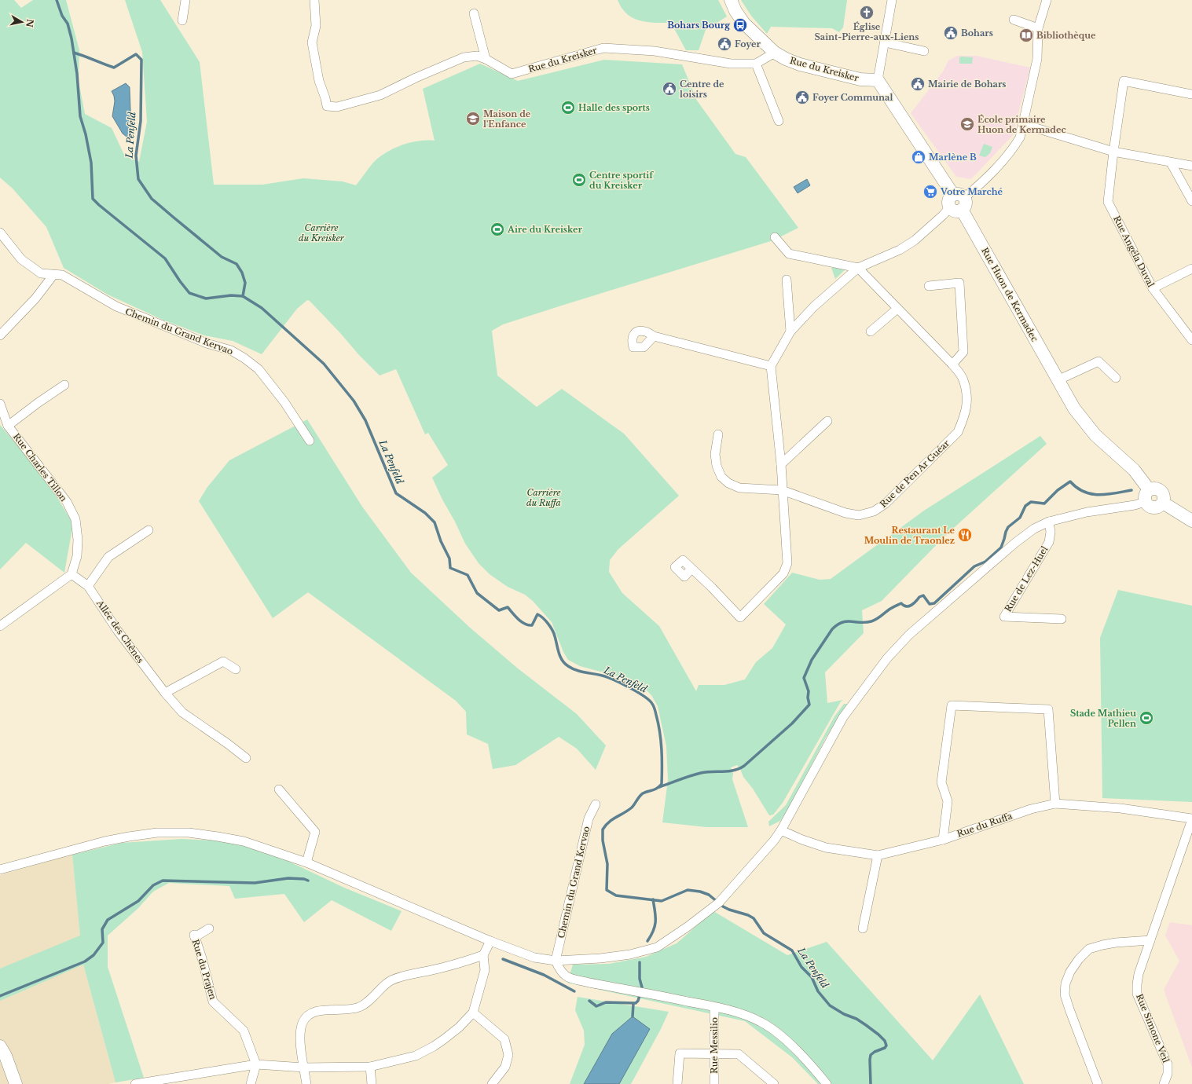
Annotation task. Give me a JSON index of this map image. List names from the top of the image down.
{
  "streets": {
    "street": [
      "Rue du Kreisker",
      "Rue Angéla Duval",
      "Rue Huon de Kermadec",
      "Chemin du Grand Kervao",
      "Rue Charles Tillon",
      "Rue de Pen Ar Guéar",
      "Rue de Lez-Huel",
      "Allée des Chênes",
      "Rue du Ruffa",
      "Rue du Prajen",
      "Rue Simone Veil",
      "Rue Messilio"
    ]
  },
  "crossings": [
    ["Rue du Kreisker", "Rue Huon de Kermadec"],
    ["Rue Charles Tillon", "Allée des Chênes"],
    ["Rue du Ruffa", "Rue Simone Veil"]
  ],
  "water": ["La Penfeld"],
  "parks": ["Carrière du Kreisker", "Carrière du Ruffa"],
  "places": {
    "church": ["Église Saint-Pierre-aux-Liens"],
    "bus stop": ["Bohars Bourg"],
    "public building": [
      "Bohars",
      "Foyer",
      "Mairie de Bohars",
      "Centre de loisirs",
      "Foyer Communal"
    ],
    "library": ["Bibliothèque"],
    "sports": [
      "Halle des sports",
      "Centre sportif du Kreisker",
      "Aire du Kreisker",
      "Stade Mathieu Pellen"
    ],
    "school or university": ["Maison de l'Enfance", "École primaire Huon de Kermadec"],
    "shop": ["Marlène B"],
    "supermarket": ["Votre Marché"],
    "restaurant": ["Restaurant Le Moulin de Traonlez"]
  },
  "north": "right"
}
